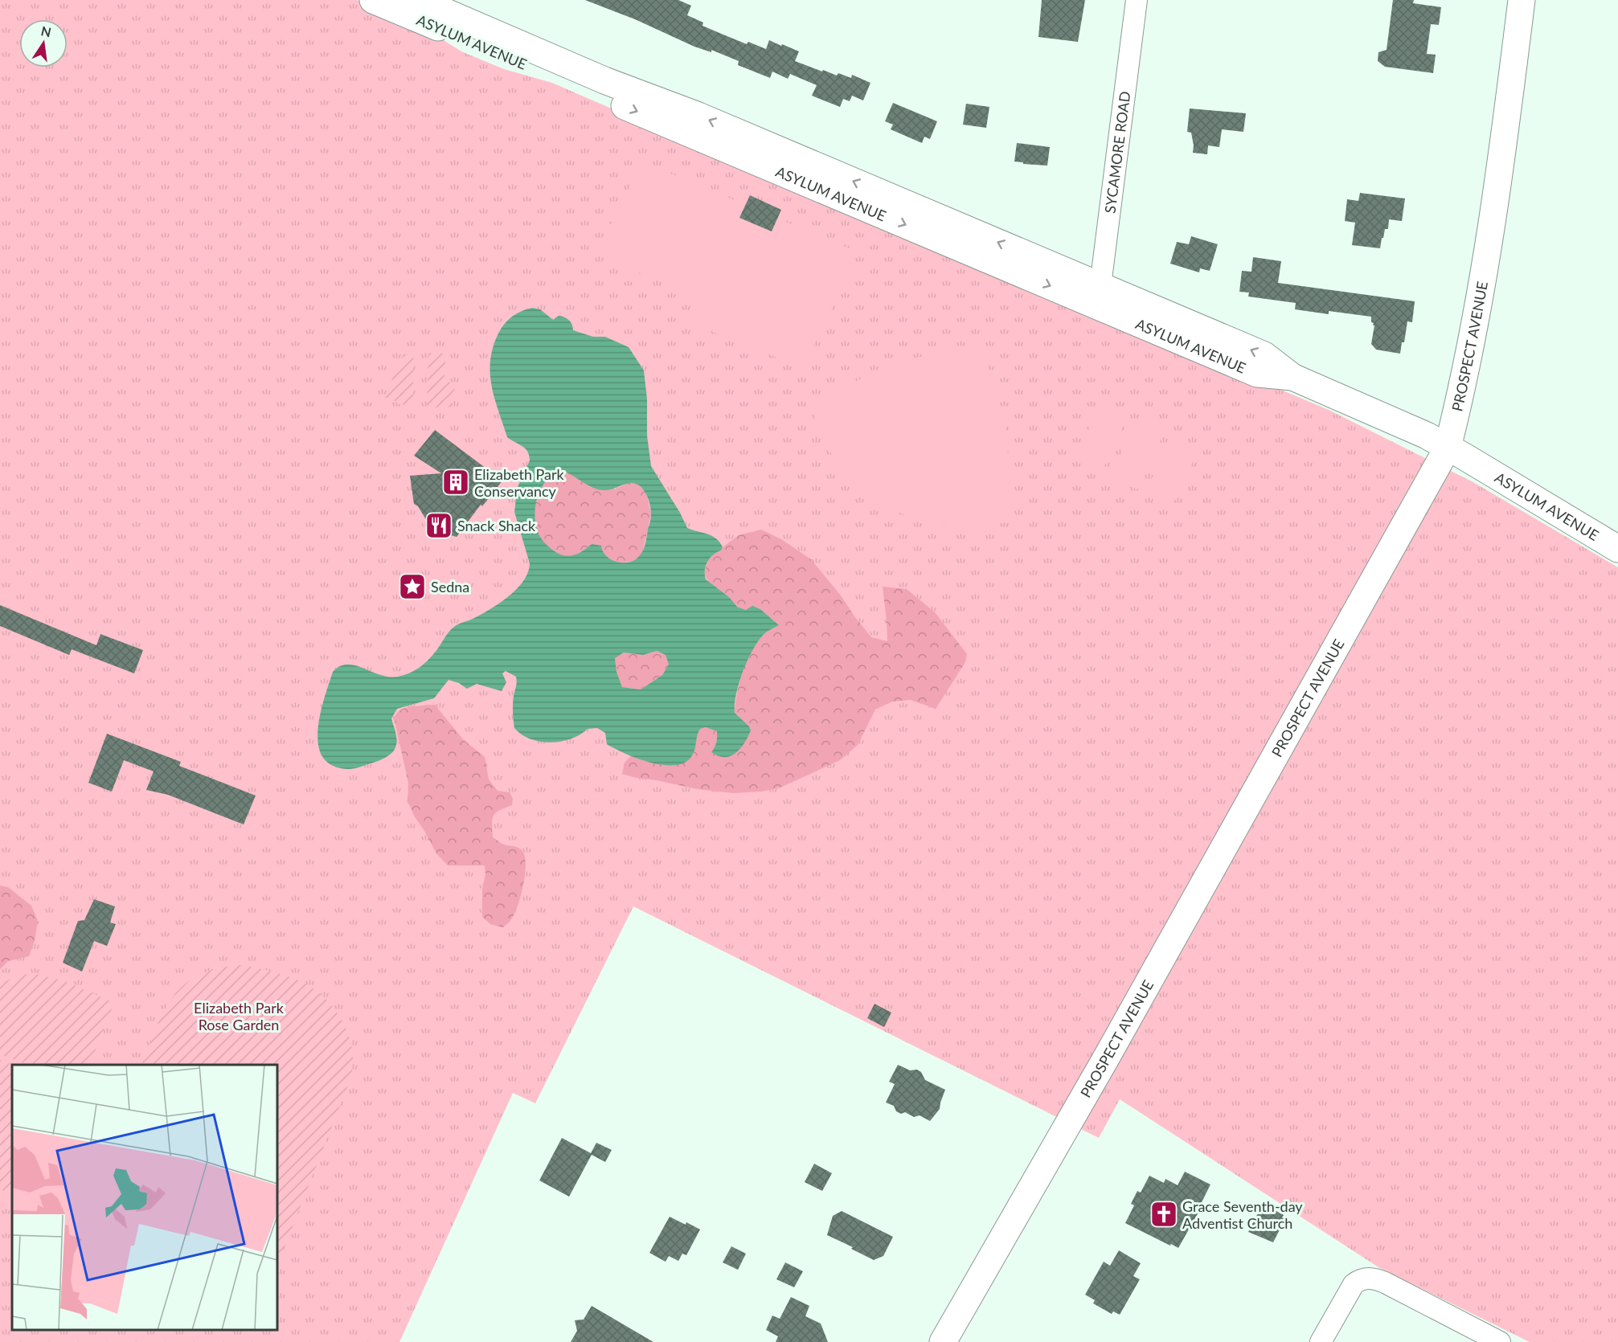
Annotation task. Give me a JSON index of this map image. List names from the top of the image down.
{
  "streets": {
    "main road": ["ASYLUM AVENUE", "PROSPECT AVENUE"],
    "street": ["SYCAMORE ROAD"]
  },
  "crossings": [
    ["ASYLUM AVENUE", "SYCAMORE ROAD"],
    ["ASYLUM AVENUE", "PROSPECT AVENUE"]
  ],
  "parks": ["Elizabeth Park Rose Garden"],
  "places": {
    "building": ["Elizabeth Park Conservancy"],
    "restaurant": ["Snack Shack"],
    "place": ["Sedna"],
    "church": ["Grace Seventh-day Adventist Church"]
  },
  "north": "top"
}
